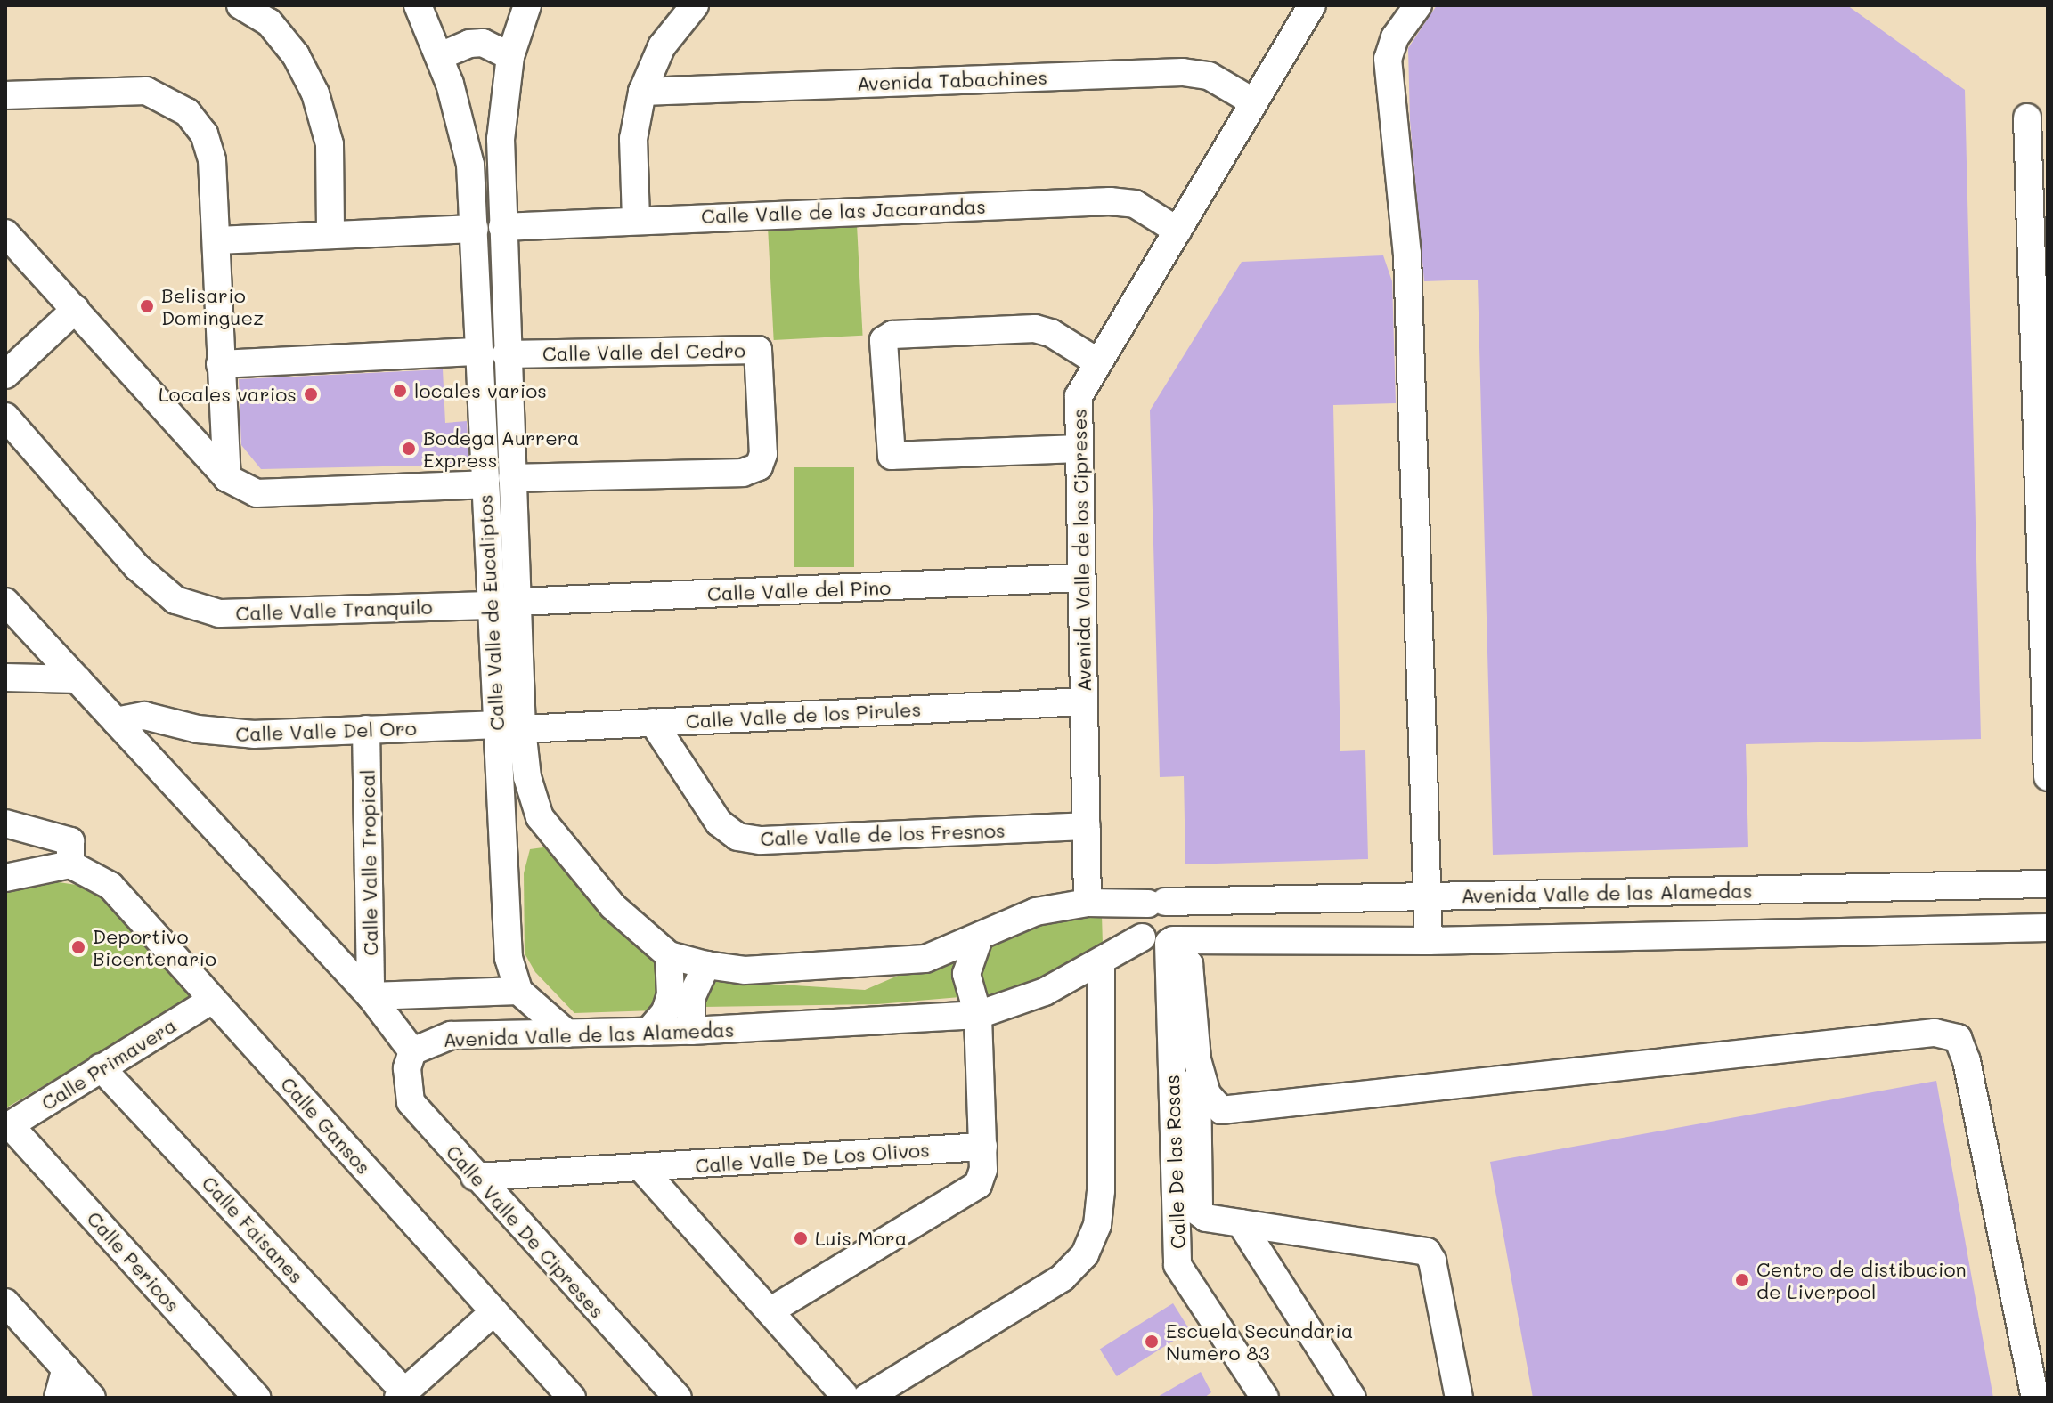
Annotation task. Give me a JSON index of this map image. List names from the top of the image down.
{
  "streets": {
    "street": [
      "Avenida Tabachines",
      "Calle Valle de las Jacarandas",
      "Calle Valle del Cedro",
      "Avenida Valle de los Cipreses",
      "Calle Valle del Pino",
      "Calle Valle Tranquilo",
      "Calle Valle de Eucaliptos",
      "Calle Valle de los Pirules",
      "Calle Valle Del Oro",
      "Calle Valle de los Fresnos",
      "Calle Valle Tropical",
      "Avenida Valle de las Alamedas",
      "Calle Primavera",
      "Calle Gansos",
      "Calle Valle De Los Olivos",
      "Calle De las Rosas",
      "Calle Faisanes",
      "Calle Valle De Cipreses",
      "Calle Pericos"
    ]
  },
  "crossings": [
    ["Avenida Tabachines", "Avenida Valle de los Cipreses"],
    ["Calle Valle de las Jacarandas", "Avenida Valle de los Cipreses"],
    ["Calle Valle de las Jacarandas", "Calle Valle de Eucaliptos"],
    ["Calle Valle del Cedro", "Calle Valle de Eucaliptos"],
    ["Avenida Valle de los Cipreses", "Calle Valle del Pino"],
    ["Avenida Valle de los Cipreses", "Calle Valle de los Pirules"],
    ["Avenida Valle de los Cipreses", "Calle Valle de los Fresnos"],
    ["Avenida Valle de los Cipreses", "Avenida Valle de las Alamedas"],
    ["Calle Valle del Pino", "Calle Valle de Eucaliptos"],
    ["Calle Valle Tranquilo", "Calle Valle de Eucaliptos"],
    ["Calle Valle de Eucaliptos", "Calle Valle de los Pirules"],
    ["Calle Valle de Eucaliptos", "Calle Valle Del Oro"],
    ["Calle Valle de Eucaliptos", "Avenida Valle de las Alamedas"],
    ["Calle Valle de los Pirules", "Calle Valle Del Oro"],
    ["Calle Valle de los Pirules", "Calle Valle de los Fresnos"],
    ["Calle Valle Del Oro", "Calle Valle Tropical"],
    ["Avenida Valle de las Alamedas", "Calle De las Rosas"],
    ["Avenida Valle de las Alamedas", "Calle Valle De Cipreses"],
    ["Calle Primavera", "Calle Gansos"],
    ["Calle Primavera", "Calle Faisanes"],
    ["Calle Primavera", "Calle Pericos"],
    ["Calle Valle De Los Olivos", "Calle Valle De Cipreses"]
  ],
  "places": [
    "Belisario Dominguez",
    "locales varios",
    "Locales varios",
    "Bodega Aurrera Express",
    "Deportivo Bicentenario",
    "Luis Mora",
    "Centro de distibucion de Liverpool",
    "Escuela Secundaria Numero 83"
  ]
}
